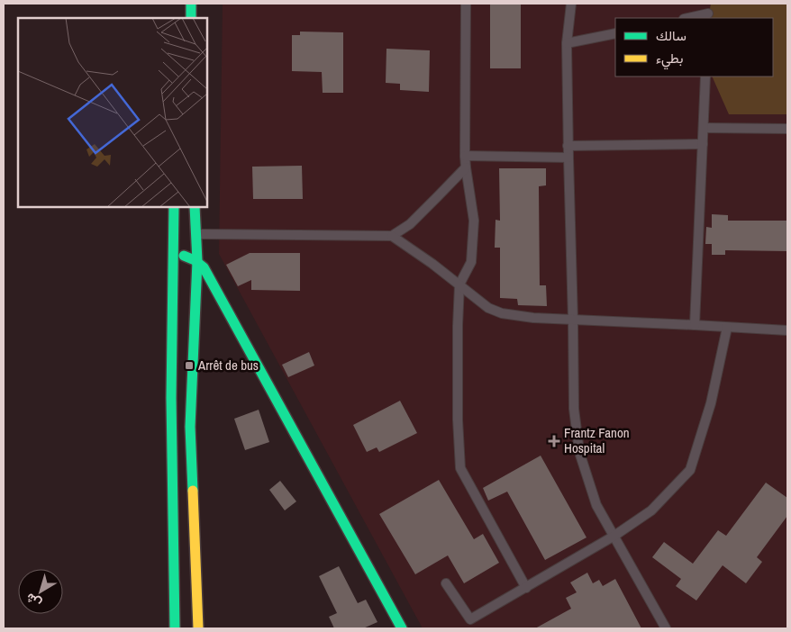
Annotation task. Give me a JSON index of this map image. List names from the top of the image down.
{
  "places": {
    "transit": ["Arrêt de bus"],
    "health": ["Frantz Fanon Hospital"]
  },
  "legend": ["سالك", "بطيء"],
  "north": "bottom left"
}
